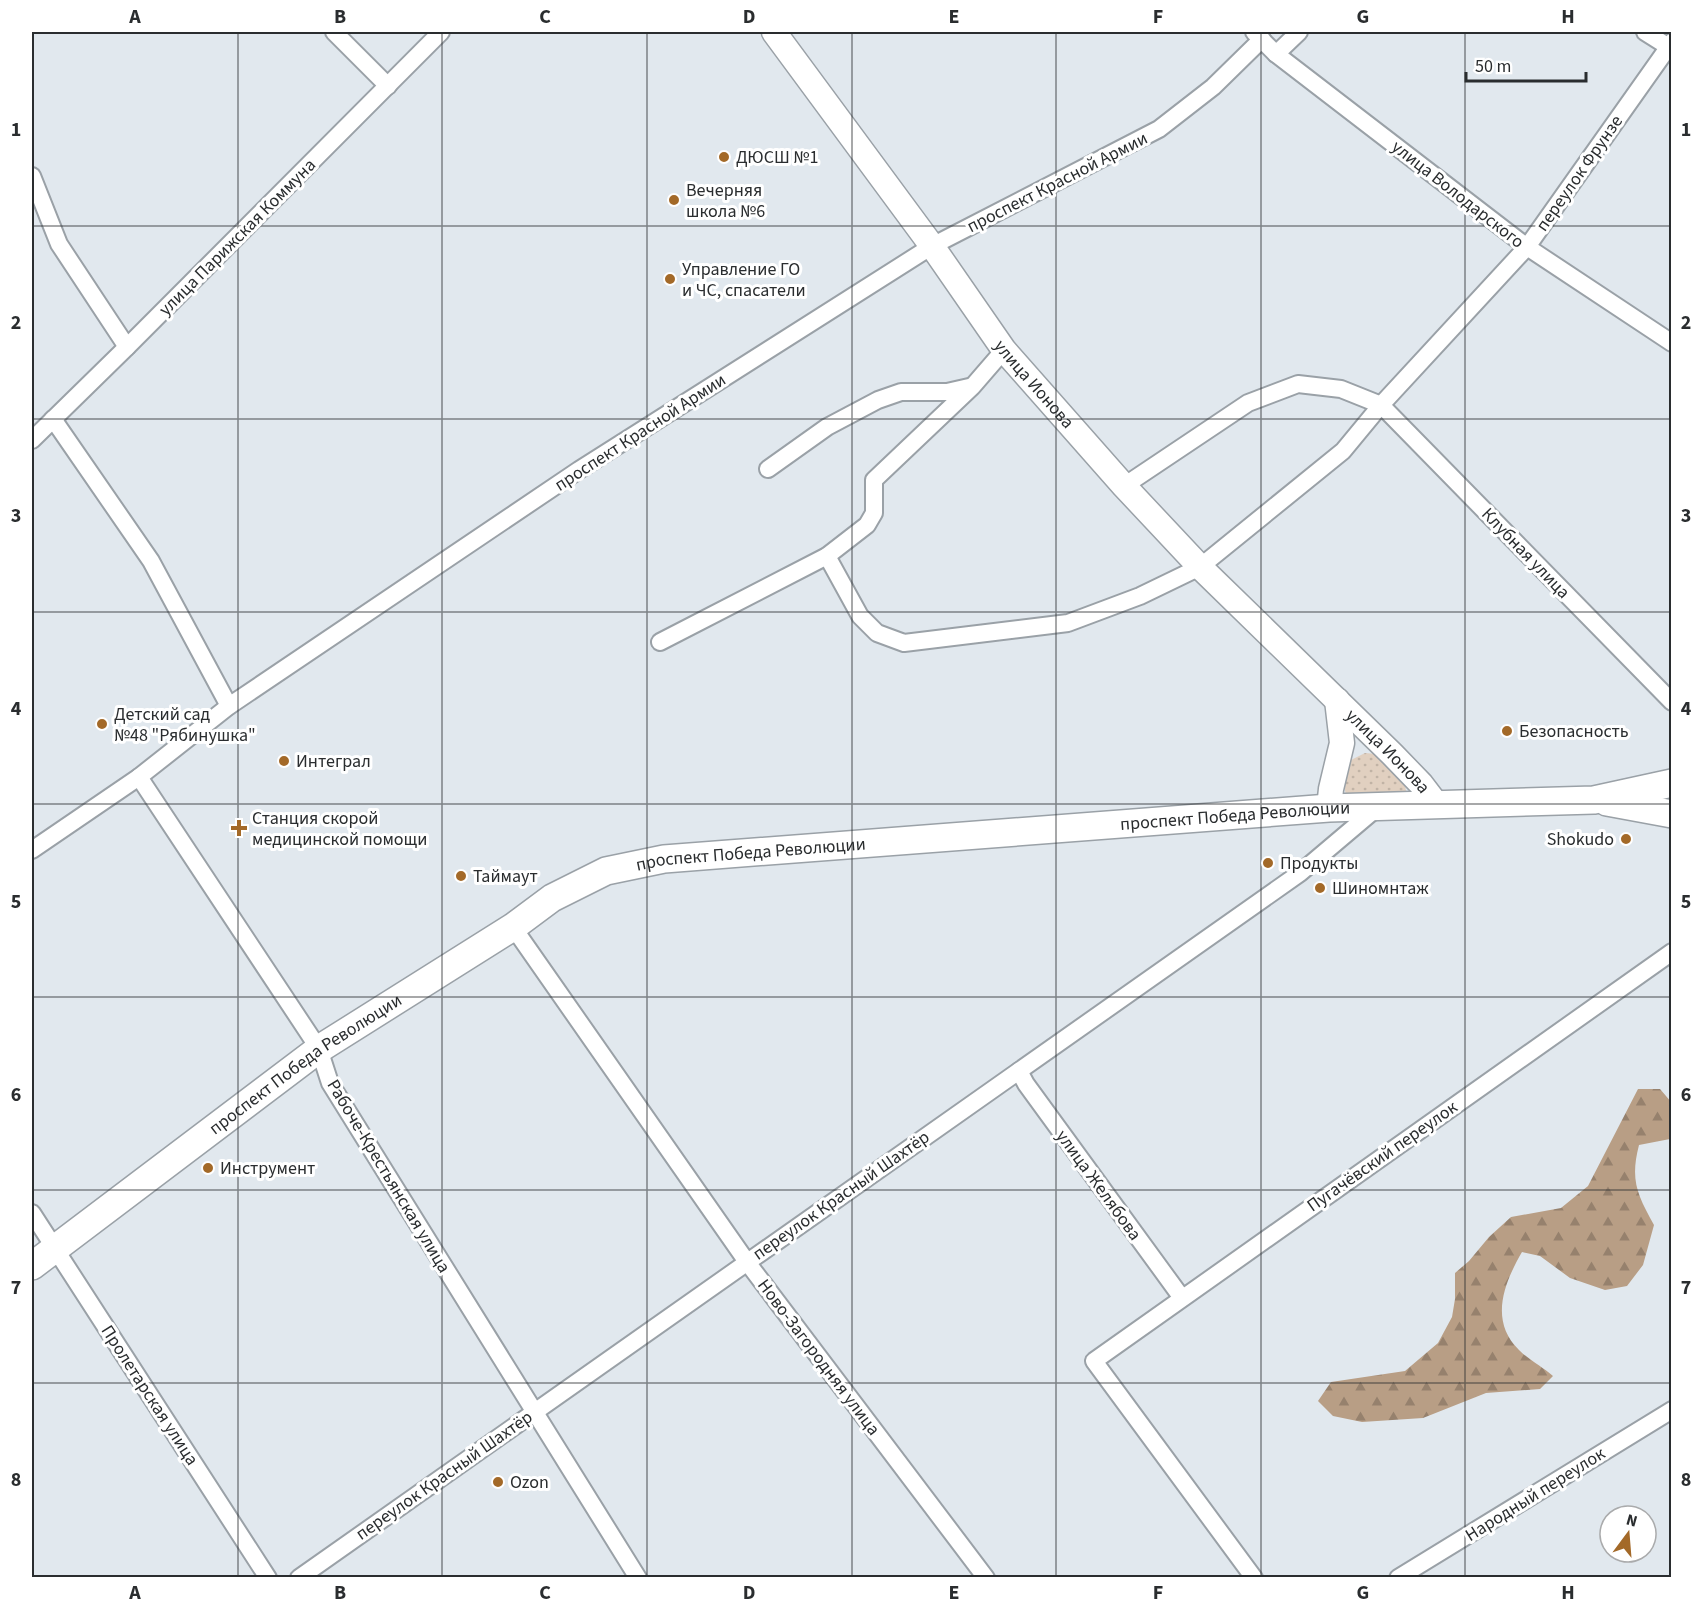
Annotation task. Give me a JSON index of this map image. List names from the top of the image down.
{
  "streets": {
    "main road": ["улица Ионова", "проспект Победа Революции"],
    "street": [
      "переулок Фрунзе",
      "проспект Красной Армии",
      "улица Володарского",
      "улица Парижская Коммуна",
      "Клубная улица",
      "Пугачёвский переулок",
      "Рабоче-Крестьянская улица",
      "улица Желябова",
      "переулок Красный Шахтёр",
      "Ново-Загородняя улица",
      "Пролетарская улица",
      "Народный переулок"
    ]
  },
  "crossings": [
    ["переулок Фрунзе", "улица Володарского"],
    ["переулок Фрунзе", "улица Ионова"],
    ["переулок Фрунзе", "Клубная улица"],
    ["проспект Красной Армии", "улица Володарского"],
    ["проспект Красной Армии", "улица Ионова"],
    ["проспект Красной Армии", "Рабоче-Крестьянская улица"],
    ["улица Ионова", "проспект Победа Революции"],
    ["проспект Победа Революции", "Рабоче-Крестьянская улица"],
    ["проспект Победа Революции", "переулок Красный Шахтёр"],
    ["проспект Победа Революции", "Ново-Загородняя улица"],
    ["проспект Победа Революции", "Пролетарская улица"],
    ["Пугачёвский переулок", "улица Желябова"],
    ["Рабоче-Крестьянская улица", "переулок Красный Шахтёр"],
    ["улица Желябова", "переулок Красный Шахтёр"],
    ["переулок Красный Шахтёр", "Ново-Загородняя улица"]
  ],
  "places": {
    "other": [
      "ДЮСШ №1",
      "Вечерняя школа №6",
      "Управление ГО и ЧС, спасатели",
      "Детский сад №48 \"Рябинушка\"",
      "Безопасность",
      "Интеграл",
      "Shokudo",
      "Продукты",
      "Таймаут",
      "Шиномнтаж",
      "Инструмент",
      "Ozon"
    ],
    "health": ["Станция скорой медицинской помощи"]
  },
  "scale_bar": "50 m",
  "north": "top",
  "grid": {
    "columns": [
      "A",
      "B",
      "C",
      "D",
      "E",
      "F",
      "G",
      "H"
    ],
    "rows": [
      "1",
      "2",
      "3",
      "4",
      "5",
      "6",
      "7",
      "8"
    ]
  }
}
